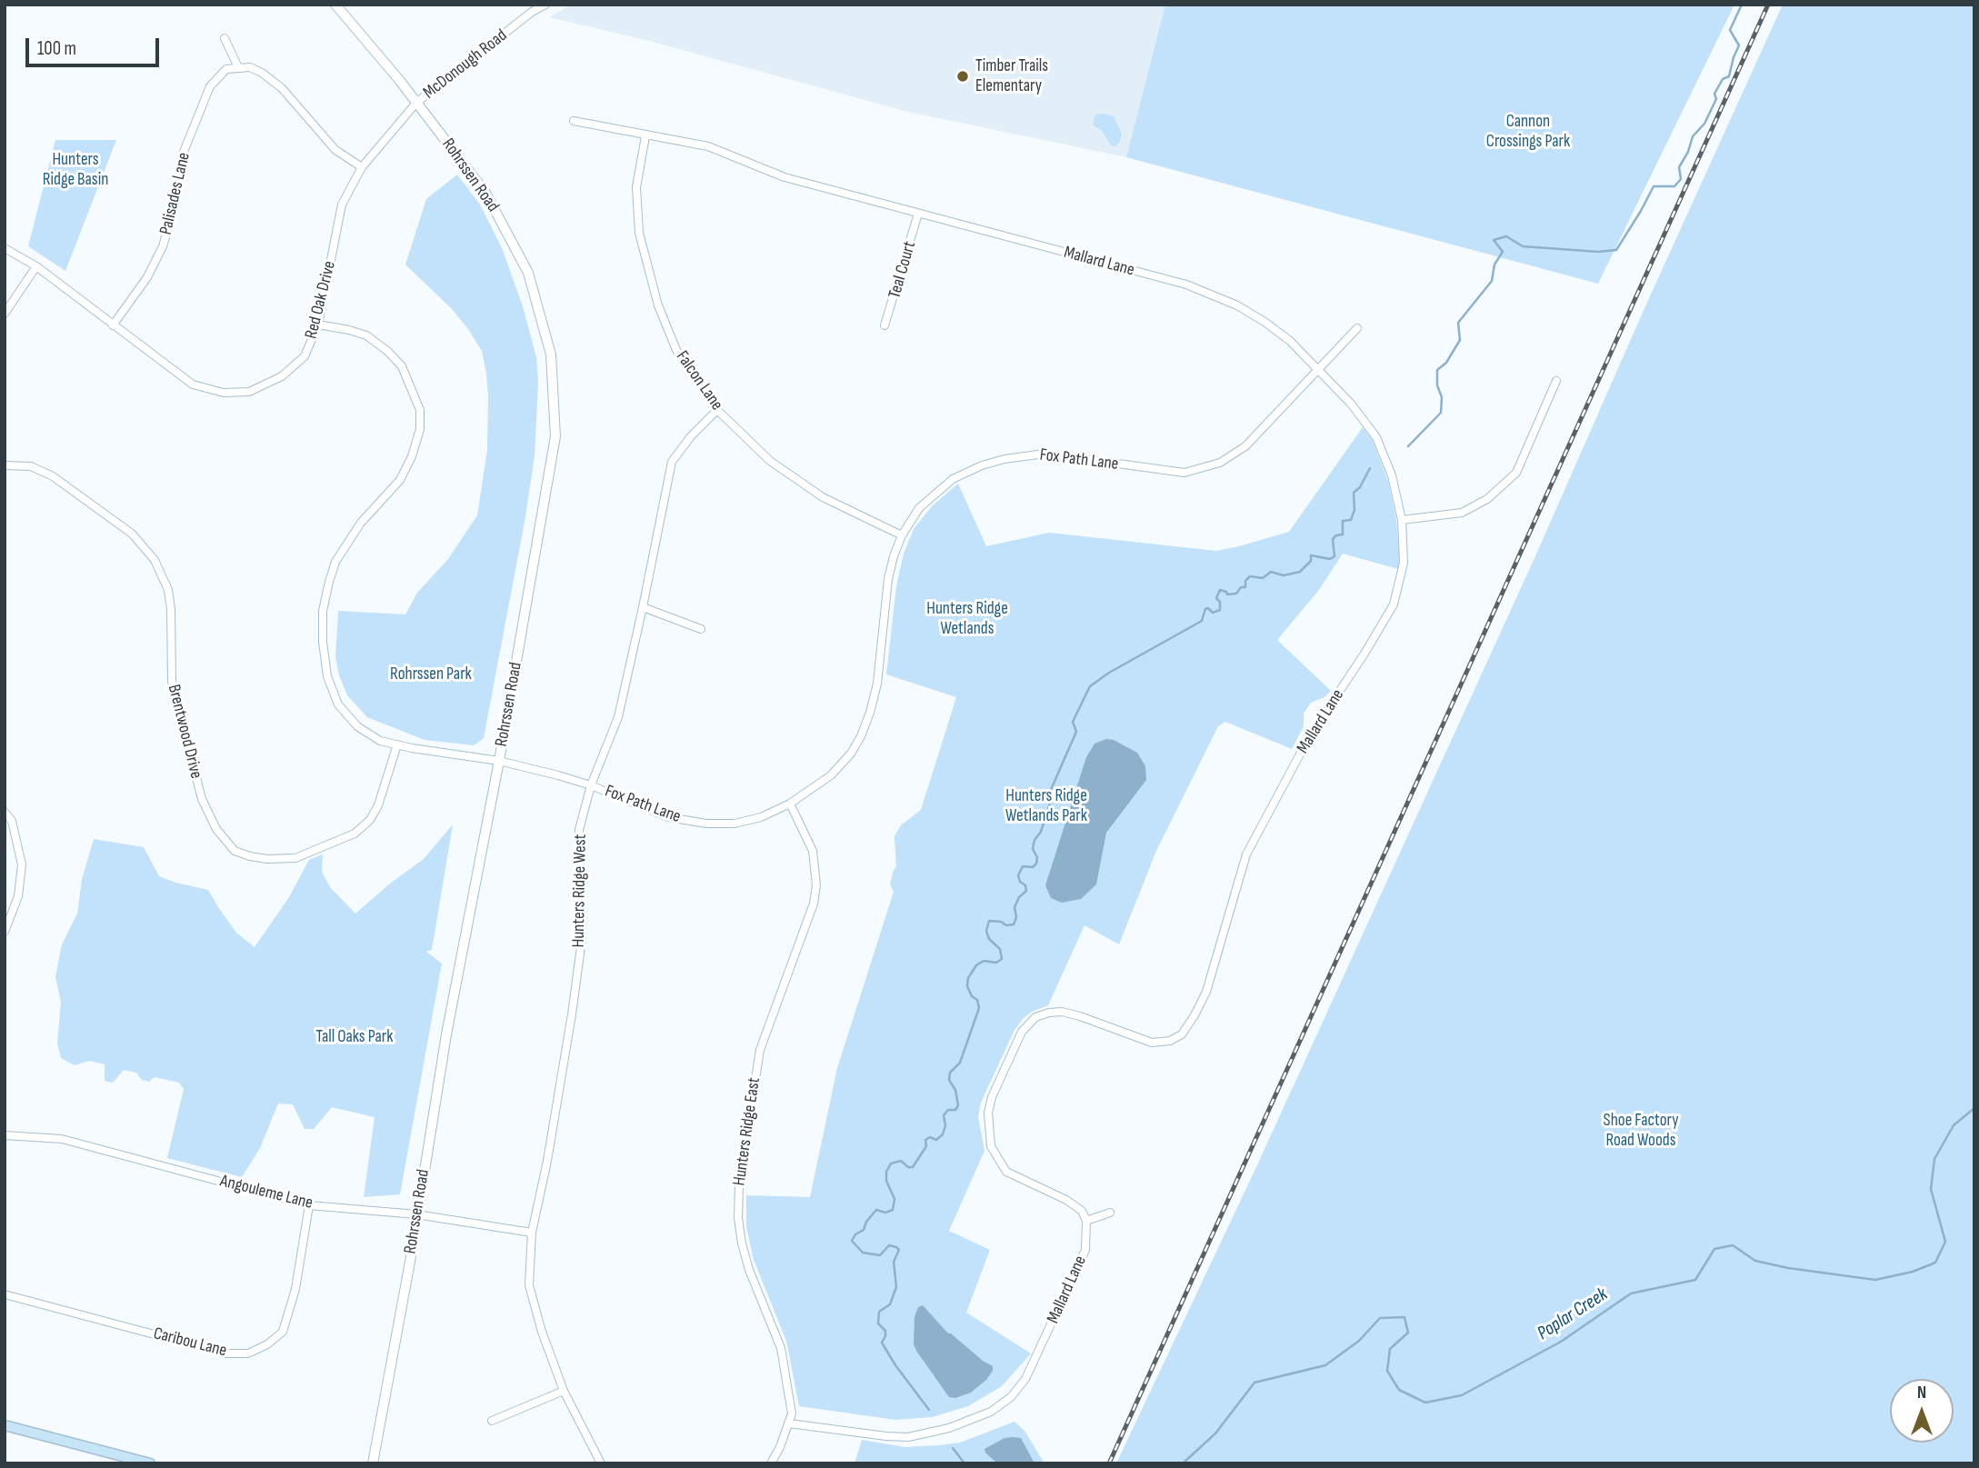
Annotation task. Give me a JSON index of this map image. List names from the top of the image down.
{
  "streets": {
    "street": [
      "McDonough Road",
      "Rohrssen Road",
      "Palisades Lane",
      "Mallard Lane",
      "Teal Court",
      "Red Oak Drive",
      "Falcon Lane",
      "Fox Path Lane",
      "Brentwood Drive",
      "Hunters Ridge West",
      "Hunters Ridge East",
      "Angouleme Lane",
      "Caribou Lane"
    ]
  },
  "crossings": [
    ["McDonough Road", "Rohrssen Road"],
    ["McDonough Road", "Red Oak Drive"],
    ["Rohrssen Road", "Red Oak Drive"],
    ["Rohrssen Road", "Fox Path Lane"],
    ["Rohrssen Road", "Angouleme Lane"],
    ["Palisades Lane", "Red Oak Drive"],
    ["Mallard Lane", "Teal Court"],
    ["Mallard Lane", "Falcon Lane"],
    ["Mallard Lane", "Fox Path Lane"],
    ["Mallard Lane", "Hunters Ridge East"],
    ["Red Oak Drive", "Fox Path Lane"],
    ["Falcon Lane", "Fox Path Lane"],
    ["Falcon Lane", "Hunters Ridge West"],
    ["Fox Path Lane", "Brentwood Drive"],
    ["Fox Path Lane", "Hunters Ridge West"],
    ["Fox Path Lane", "Hunters Ridge East"],
    ["Hunters Ridge West", "Angouleme Lane"],
    ["Angouleme Lane", "Caribou Lane"]
  ],
  "water": ["Poplar Creek"],
  "parks": [
    "Cannon Crossings Park",
    "Hunters Ridge Basin",
    "Hunters Ridge Wetlands",
    "Rohrssen Park",
    "Hunters Ridge Wetlands Park",
    "Tall Oaks Park",
    "Shoe Factory Road Woods"
  ],
  "places": ["Timber Trails Elementary"],
  "scale_bar": "100 m",
  "north": "top"
}
